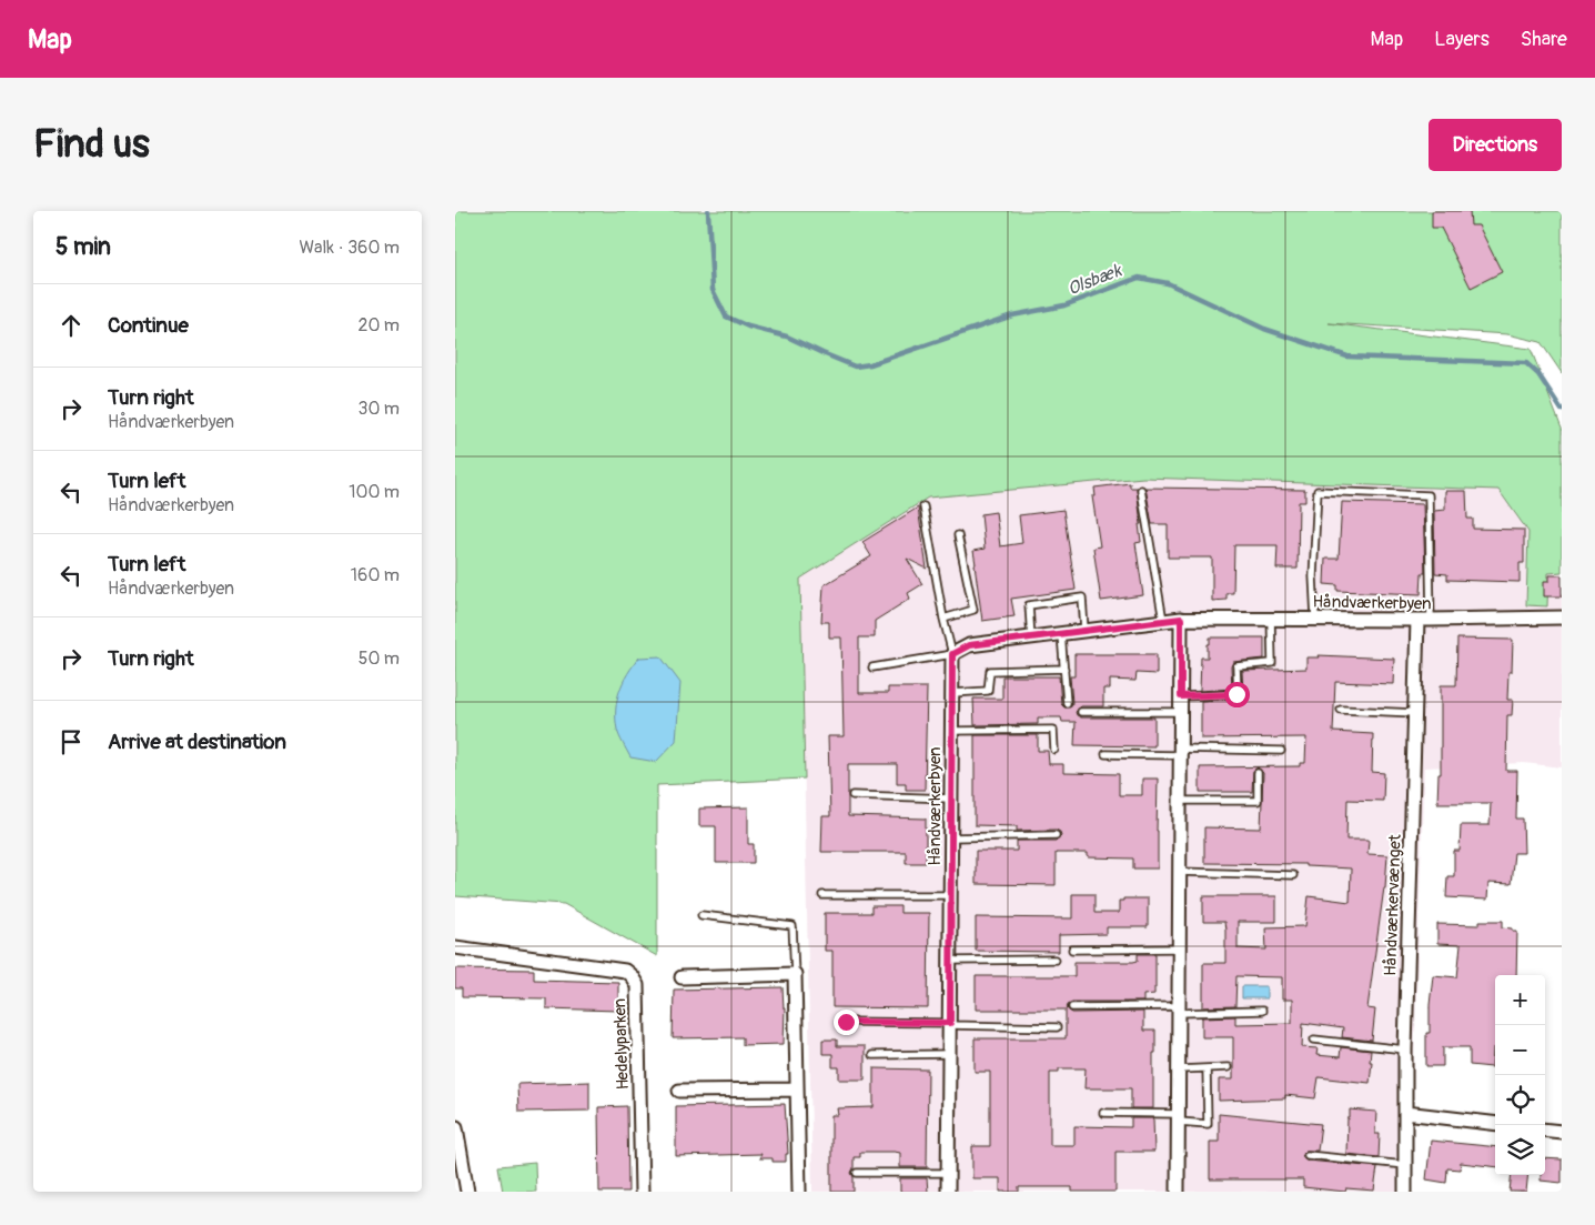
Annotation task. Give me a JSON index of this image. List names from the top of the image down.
{
  "streets": {
    "street": ["Håndværkerbyen", "Håndværkervænget", "Hedelyparken"]
  },
  "crossings": [
    ["Håndværkerbyen", "Håndværkervænget"]
  ],
  "water": ["Olsbæk"],
  "page": {
    "header": "Map",
    "nav": ["Map", "Layers", "Share"],
    "buttons": "Directions",
    "title": "Find us",
    "heading": ["5 min", "Walk · 360 m"],
    "list": [
      ["Continue", "20 m"],
      ["Turn right", "Håndværkerbyen", "30 m"],
      ["Turn left", "Håndværkerbyen", "100 m"],
      ["Turn left", "Håndværkerbyen", "160 m"],
      ["Turn right", "50 m"],
      "Arrive at destination"
    ],
    "map_buttons": ["+", "−"]
  }
}
